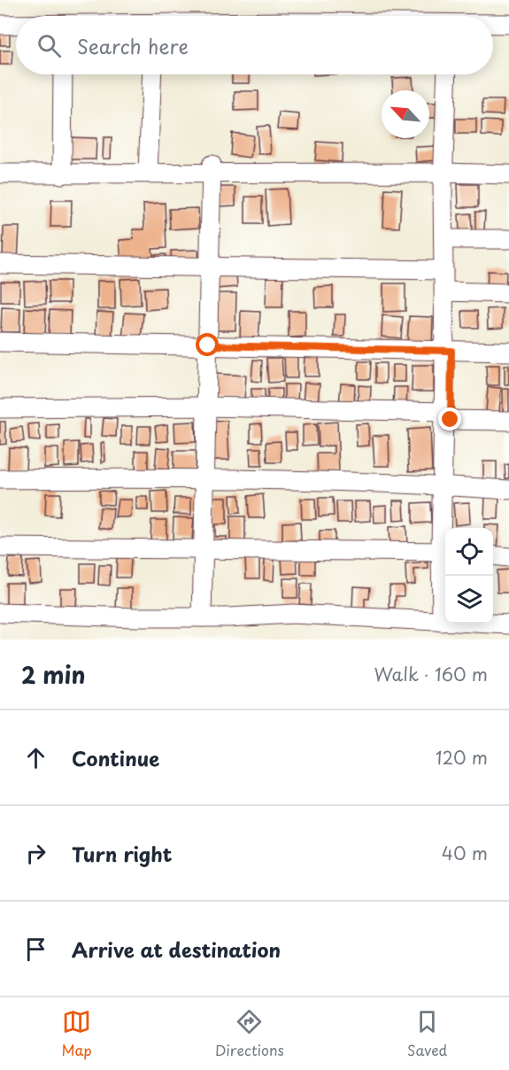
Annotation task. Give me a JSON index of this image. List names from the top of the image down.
{
  "north": "top left",
  "page": {
    "search": "Search here",
    "heading": ["2 min", "Walk · 160 m"],
    "list": [
      ["Continue", "120 m"],
      ["Turn right", "40 m"],
      "Arrive at destination"
    ],
    "nav": ["Map", "Directions", "Saved"]
  }
}
